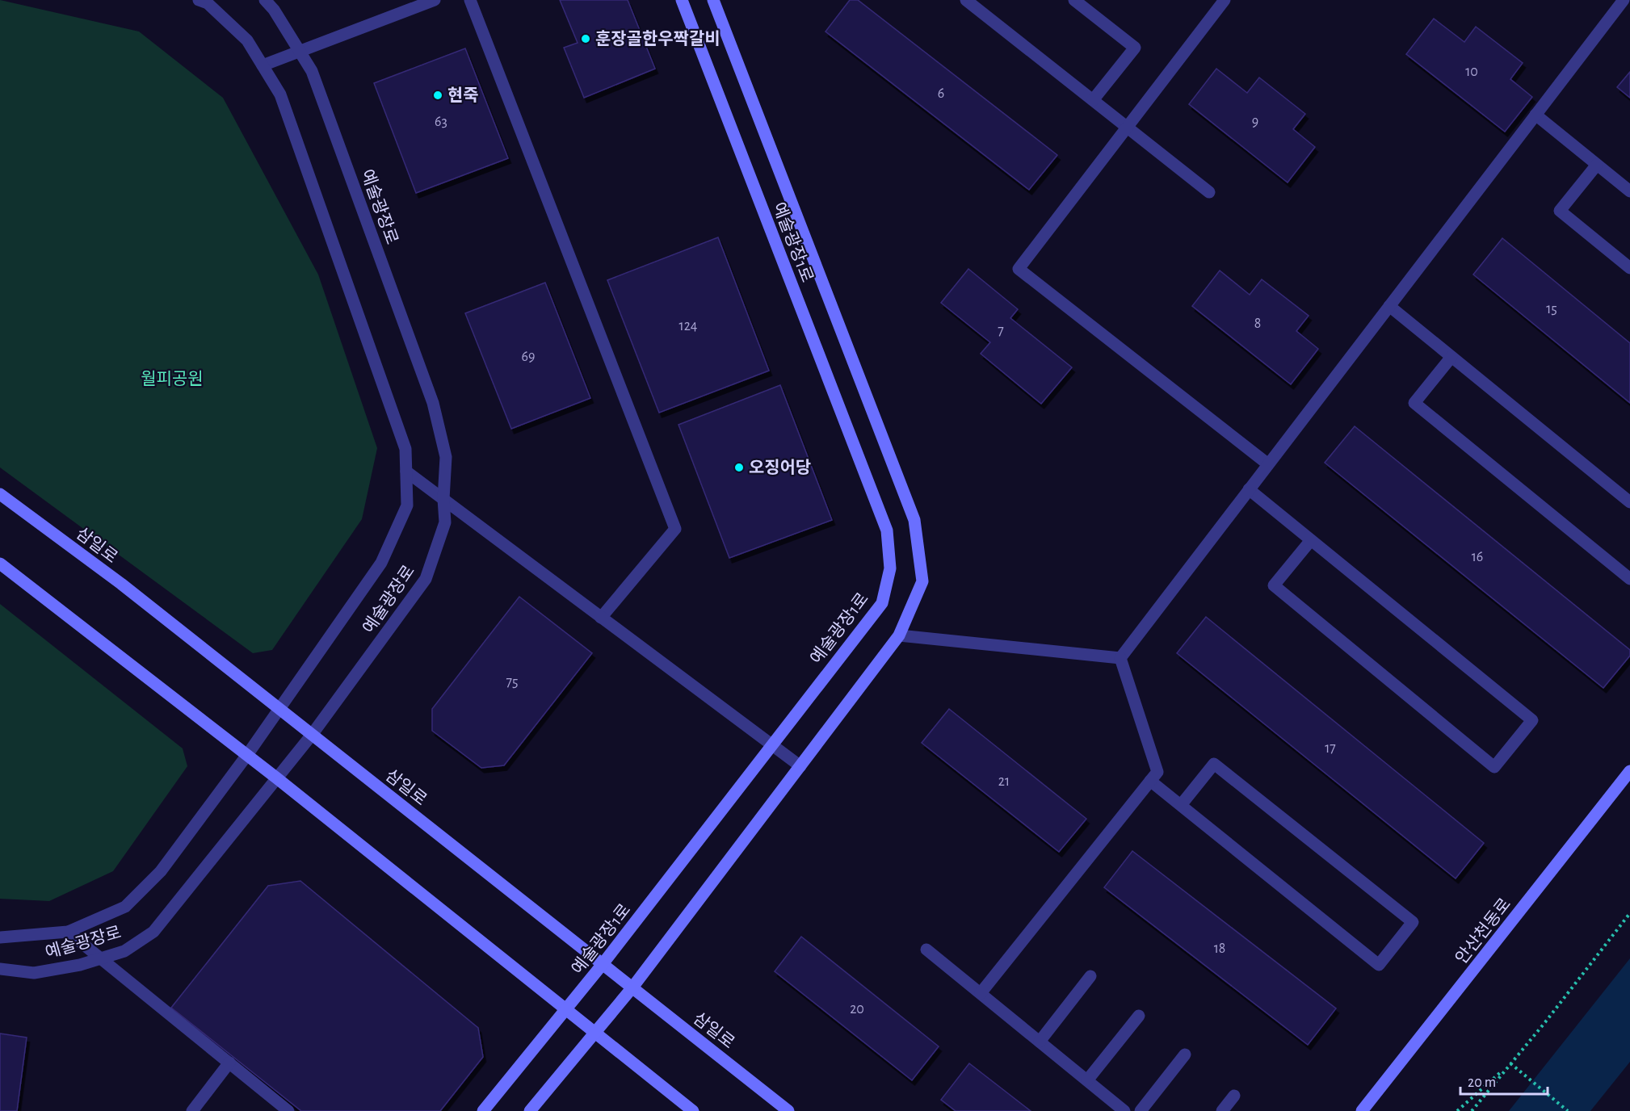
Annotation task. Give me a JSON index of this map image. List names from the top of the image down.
{
  "streets": {
    "street": [
      "예술광장로",
      "예술광장1로",
      "삼일로",
      "안산천동로"
    ]
  },
  "crossings": [
    ["예술광장로", "삼일로"],
    ["예술광장1로", "삼일로"]
  ],
  "parks": ["월피공원"],
  "places": ["훈장골한우짝갈비", "현죽", "오징어당"],
  "house_numbers": [
    "10",
    "6",
    "63",
    "9",
    "15",
    "8",
    "124",
    "7",
    "69",
    "16",
    "75",
    "17",
    "21",
    "18",
    "20"
  ],
  "scale_bar": "20 m"
}
